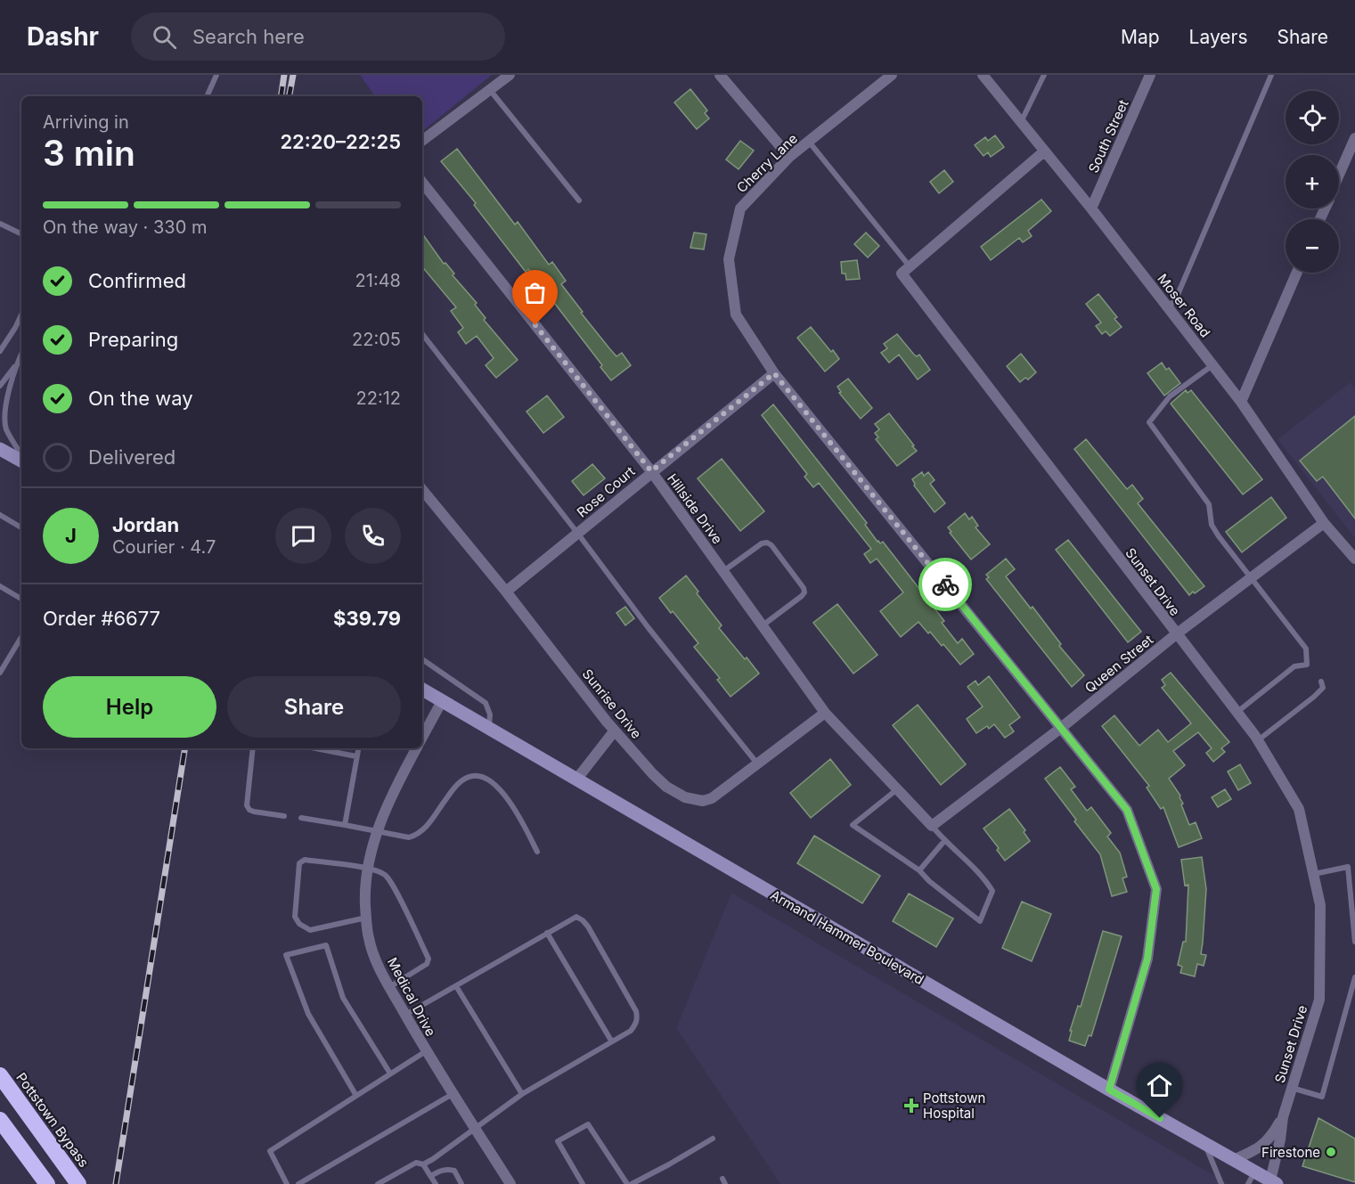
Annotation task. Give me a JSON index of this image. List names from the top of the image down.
{
  "streets": {
    "highway": ["Pottstown Bypass"],
    "street": [
      "South Street",
      "Cherry Lane",
      "Moser Road",
      "Rose Court",
      "Hillside Drive",
      "Sunset Drive",
      "Queen Street",
      "Sunrise Drive",
      "Armand Hammer Boulevard",
      "Medical Drive"
    ]
  },
  "crossings": [
    ["South Street", "Moser Road"],
    ["Cherry Lane", "Rose Court"],
    ["Cherry Lane", "Queen Street"],
    ["Cherry Lane", "Armand Hammer Boulevard"],
    ["Moser Road", "Queen Street"],
    ["Rose Court", "Hillside Drive"],
    ["Rose Court", "Sunrise Drive"],
    ["Hillside Drive", "Queen Street"],
    ["Hillside Drive", "Sunrise Drive"],
    ["Sunset Drive", "Queen Street"],
    ["Sunset Drive", "Armand Hammer Boulevard"]
  ],
  "places": {
    "health": ["Pottstown Hospital"],
    "other": ["Firestone"]
  },
  "page": {
    "header": "Dashr",
    "search": "Search here",
    "nav": ["Map", "Layers", "Share"],
    "map_buttons": ["+", "−"],
    "heading": ["3 min", "Arriving in", "22:20–22:25"],
    "panel": [
      "Jordan",
      "Courier · 4.7",
      "Order #6677",
      "$39.79"
    ],
    "bar": "On the way · 330 m",
    "list": [
      ["Confirmed", "21:48"],
      ["Preparing", "22:05"],
      ["On the way", "22:12"],
      "Delivered"
    ],
    "round": "J",
    "buttons": ["Help", "Share"]
  }
}
